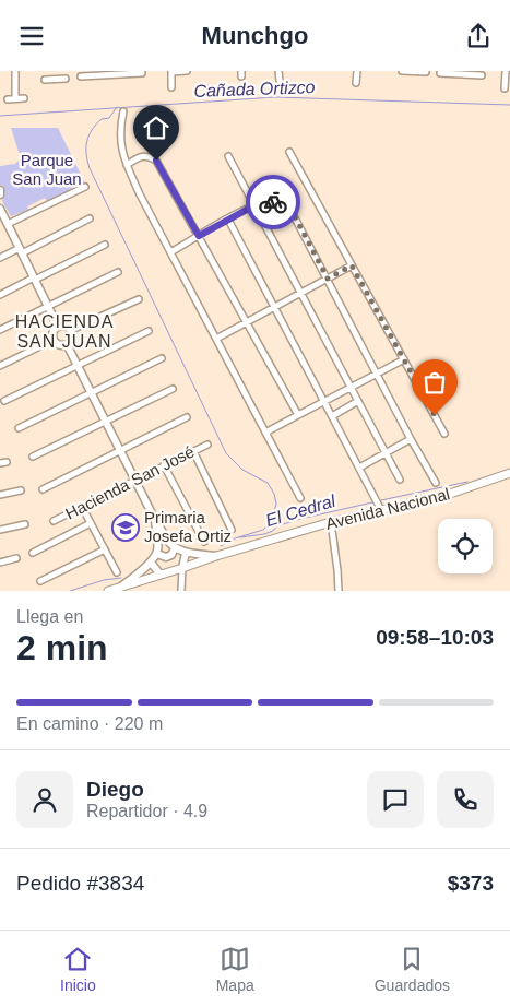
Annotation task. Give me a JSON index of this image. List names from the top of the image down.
{
  "streets": {
    "main road": ["Avenida Nacional"],
    "street": ["Hacienda San José"]
  },
  "districts": ["HACIENDA SAN JUAN"],
  "water": ["Cañada Ortizco", "El Cedral"],
  "parks": ["Parque San Juan"],
  "places": {
    "school or university": ["Primaria Josefa Ortiz"]
  },
  "page": {
    "header": "Munchgo",
    "heading": ["2 min", "Llega en", "09:58–10:03"],
    "panel": [
      "Diego",
      "Repartidor · 4.9",
      "Pedido #3834",
      "$373"
    ],
    "bar": "En camino · 220 m",
    "tabs": ["Inicio", "Mapa", "Guardados"]
  }
}
